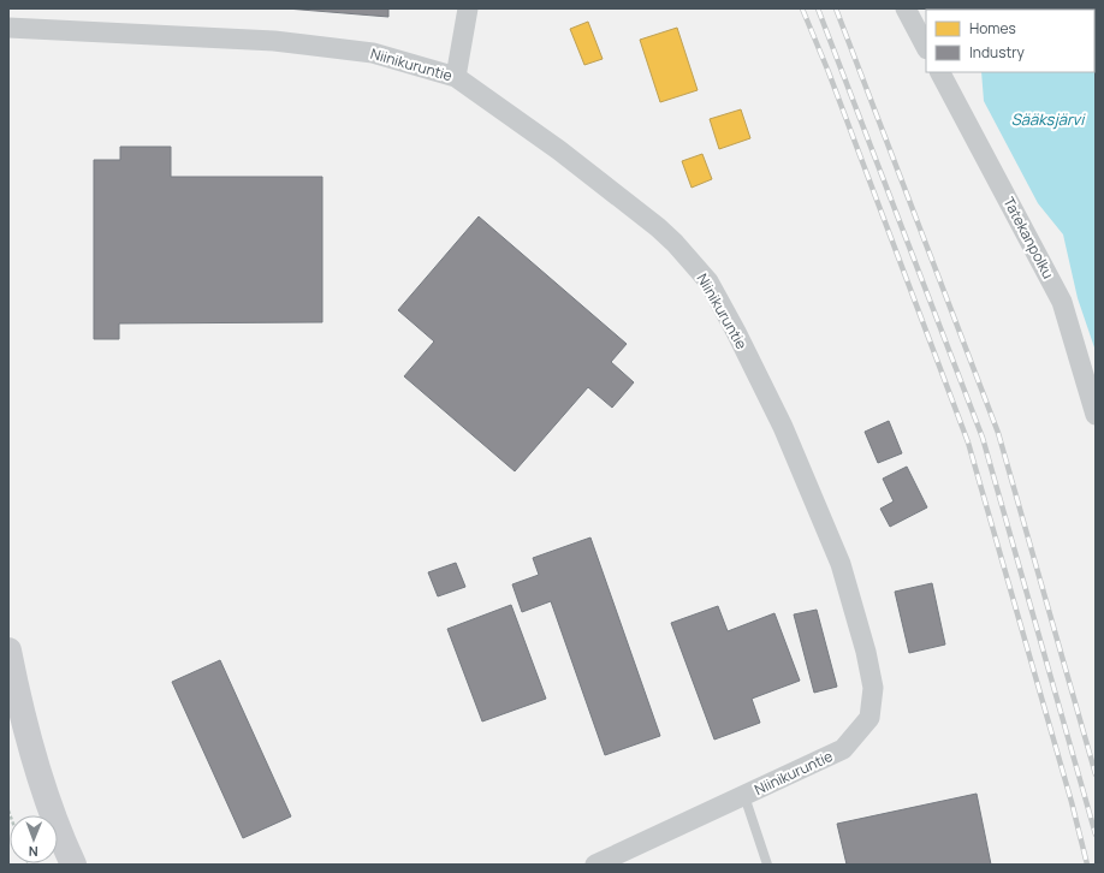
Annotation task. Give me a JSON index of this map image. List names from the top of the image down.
{
  "streets": {
    "street": ["Niinikuruntie", "Tatekanpolku"]
  },
  "water": ["Sääksjärvi"],
  "legend": ["Homes", "Industry"],
  "north": "bottom"
}
